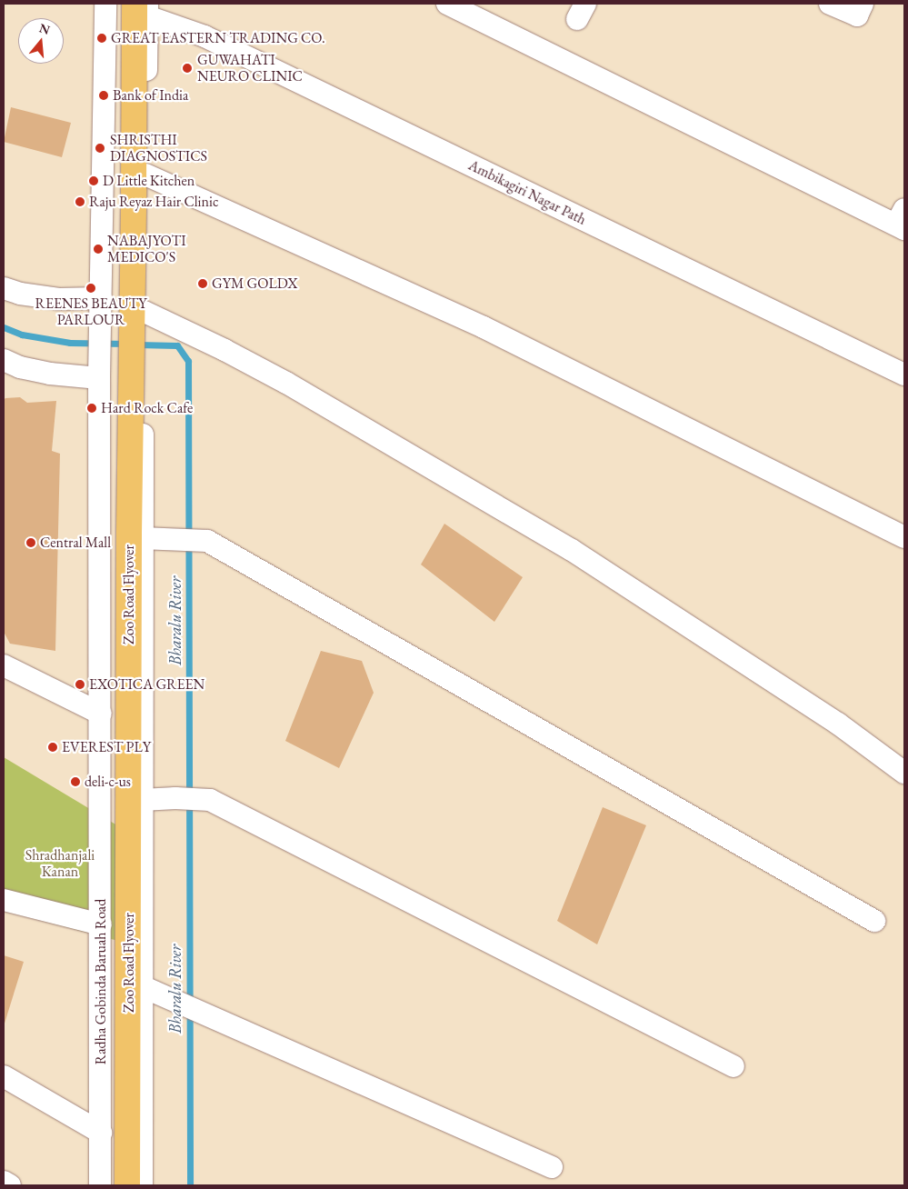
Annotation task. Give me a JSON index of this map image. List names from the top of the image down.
{
  "streets": {
    "main road": ["Zoo Road Flyover"],
    "street": ["Ambikagiri Nagar Path", "Radha Gobinda Baruah Road"]
  },
  "crossings": [
    ["Ambikagiri Nagar Path", "Zoo Road Flyover"]
  ],
  "water": ["Bharalu River"],
  "parks": ["Shradhanjali Kanan"],
  "places": [
    "GREAT EASTERN TRADING CO.",
    "GUWAHATI NEURO CLINIC",
    "Bank of India",
    "SHRISTHI DIAGNOSTICS",
    "D Little Kitchen",
    "Raju Reyaz Hair Clinic",
    "NABAJYOTI MEDICO'S",
    "GYM GOLDX",
    "REENES BEAUTY PARLOUR",
    "Hard Rock Cafe",
    "Central Mall",
    "EXOTICA GREEN",
    "EVEREST PLY",
    "deli-c-us"
  ],
  "north": "top"
}
